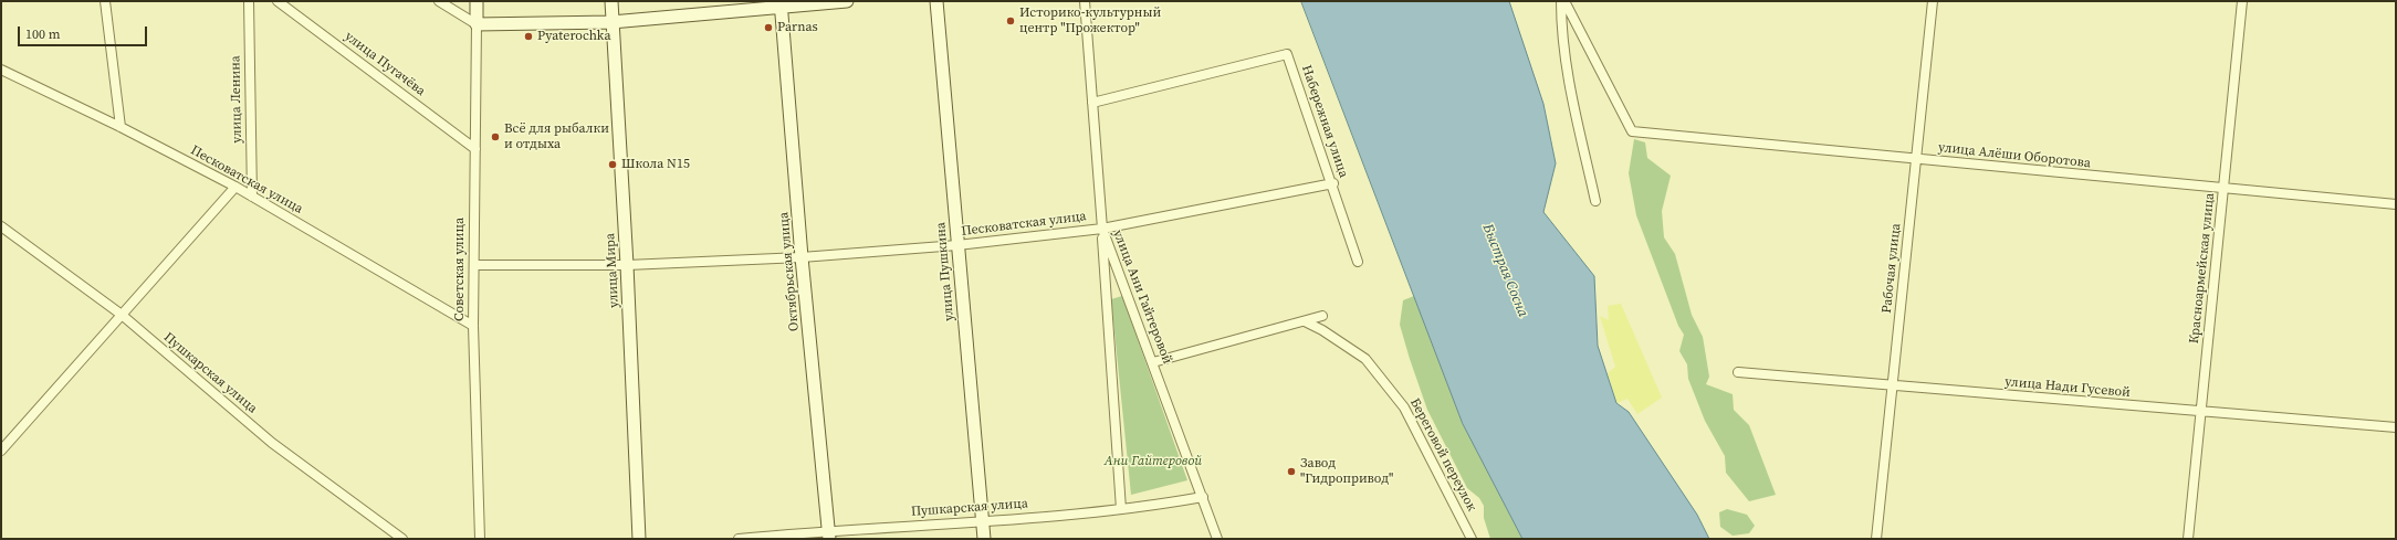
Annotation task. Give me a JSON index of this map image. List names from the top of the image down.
{
  "streets": {
    "street": [
      "улица Пугачёва",
      "улица Ленина",
      "Набережная улица",
      "улица Алёши Оборотова",
      "Песковатская улица",
      "Рабочая улица",
      "Красноармейская улица",
      "Советская улица",
      "улица Мира",
      "Октябрьская улица",
      "улица Пушкина",
      "улица Ани Гайтеровой",
      "Пушкарская улица",
      "улица Нади Гусевой",
      "Береговой переулок"
    ]
  },
  "crossings": [
    ["улица Пугачёва", "Советская улица"],
    ["улица Ленина", "Песковатская улица"],
    ["Набережная улица", "Песковатская улица"],
    ["Набережная улица", "улица Ани Гайтеровой"],
    ["улица Алёши Оборотова", "Рабочая улица"],
    ["улица Алёши Оборотова", "Красноармейская улица"],
    ["Песковатская улица", "Советская улица"],
    ["Песковатская улица", "улица Мира"],
    ["Песковатская улица", "Октябрьская улица"],
    ["Песковатская улица", "улица Пушкина"],
    ["Песковатская улица", "улица Ани Гайтеровой"],
    ["Рабочая улица", "улица Нади Гусевой"],
    ["Красноармейская улица", "улица Нади Гусевой"],
    ["Октябрьская улица", "Пушкарская улица"],
    ["улица Пушкина", "Пушкарская улица"],
    ["улица Ани Гайтеровой", "Пушкарская улица"]
  ],
  "water": ["Быстрая Сосна"],
  "parks": ["Ани Гайтеровой"],
  "places": [
    "Историко-культурный центр \"Прожектор\"",
    "Parnas",
    "Pyaterochka",
    "Всё для рыбалки и отдыха",
    "Школа N15",
    "Завод \"Гидропривод\""
  ],
  "scale_bar": "100 m"
}
